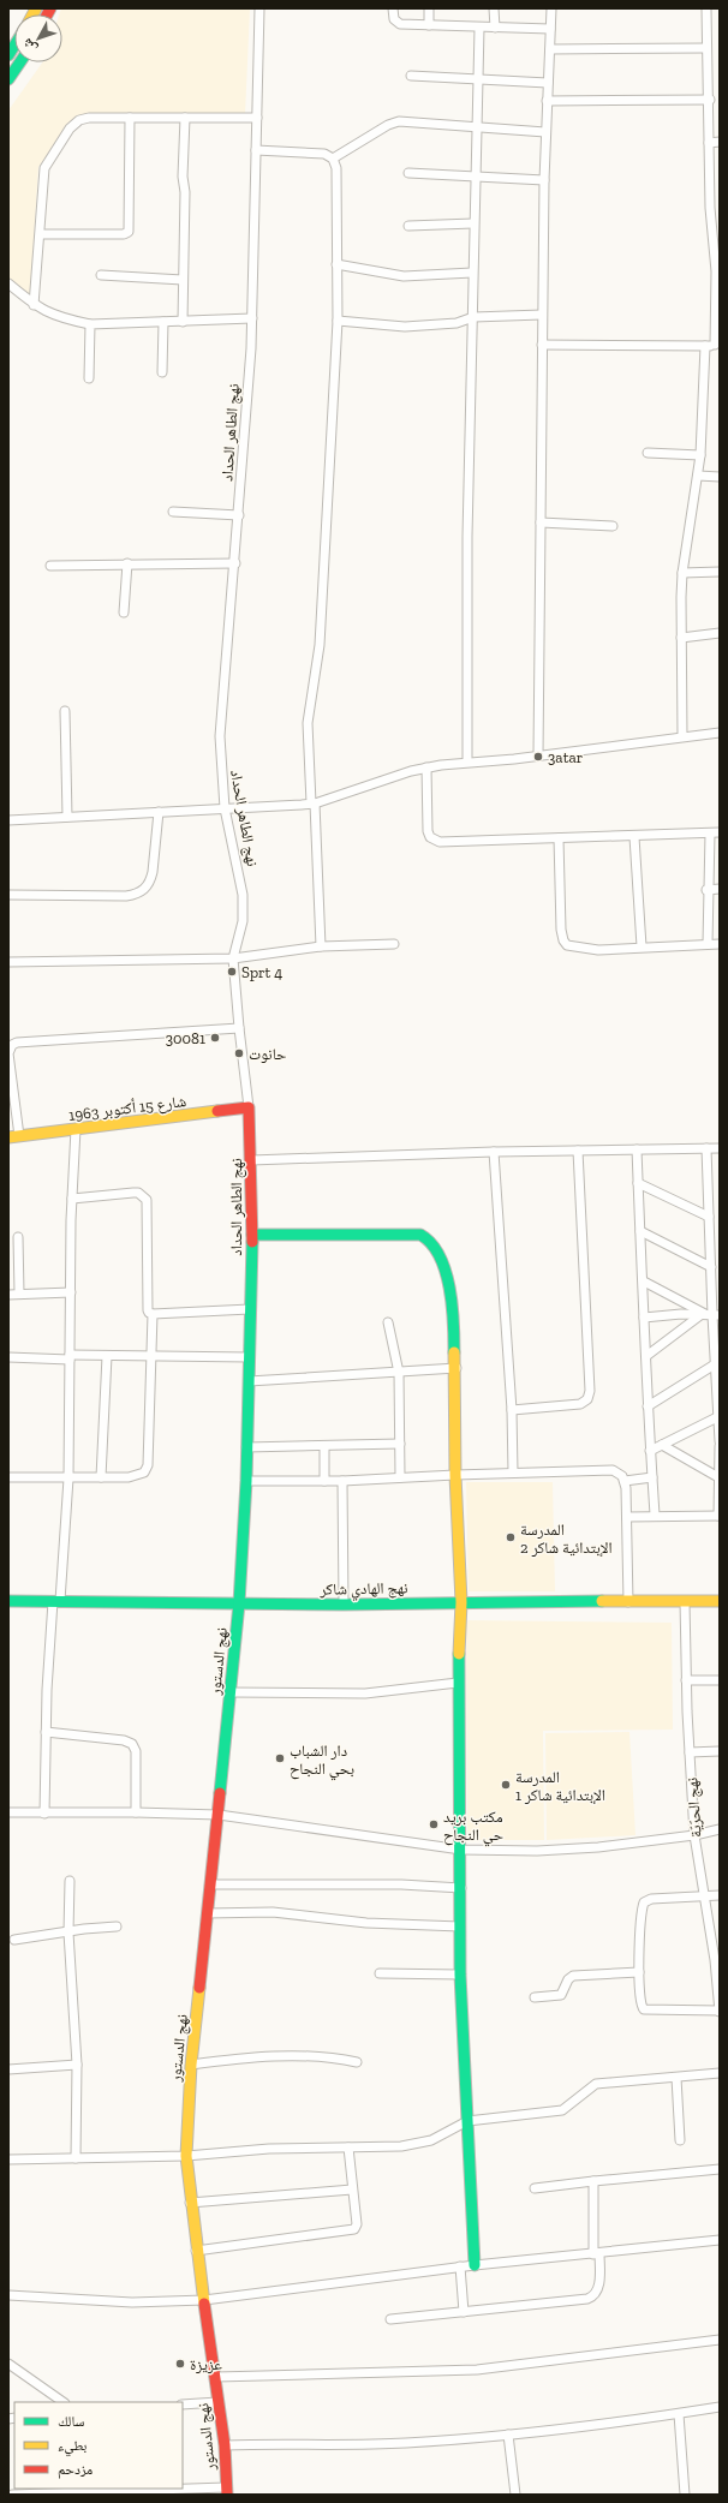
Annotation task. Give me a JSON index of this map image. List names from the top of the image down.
{
  "streets": {
    "street": [
      "نهج الطاهر الحداد",
      "شارع 15 أكتوبر 1963",
      "نهج الهادي شاكر",
      "نهج الدستور",
      "نهج الحرّيّة"
    ]
  },
  "crossings": [
    ["نهج الطاهر الحداد", "شارع 15 أكتوبر 1963"],
    ["نهج الطاهر الحداد", "نهج الهادي شاكر"],
    ["نهج الطاهر الحداد", "نهج الدستور"],
    ["نهج الهادي شاكر", "نهج الدستور"],
    ["نهج الهادي شاكر", "نهج الحرّيّة"]
  ],
  "places": [
    "3atar",
    "Sprt 4",
    "30081",
    "حانوت",
    "المدرسة الإبتدائية شاكر 2",
    "دار الشباب بحي النجاح",
    "المدرسة الإبتدائية شاكر 1",
    "مكتب بريد حي النجاح",
    "عزيزة"
  ],
  "legend": ["سالك", "بطيء", "مزدحم"],
  "north": "bottom left"
}
